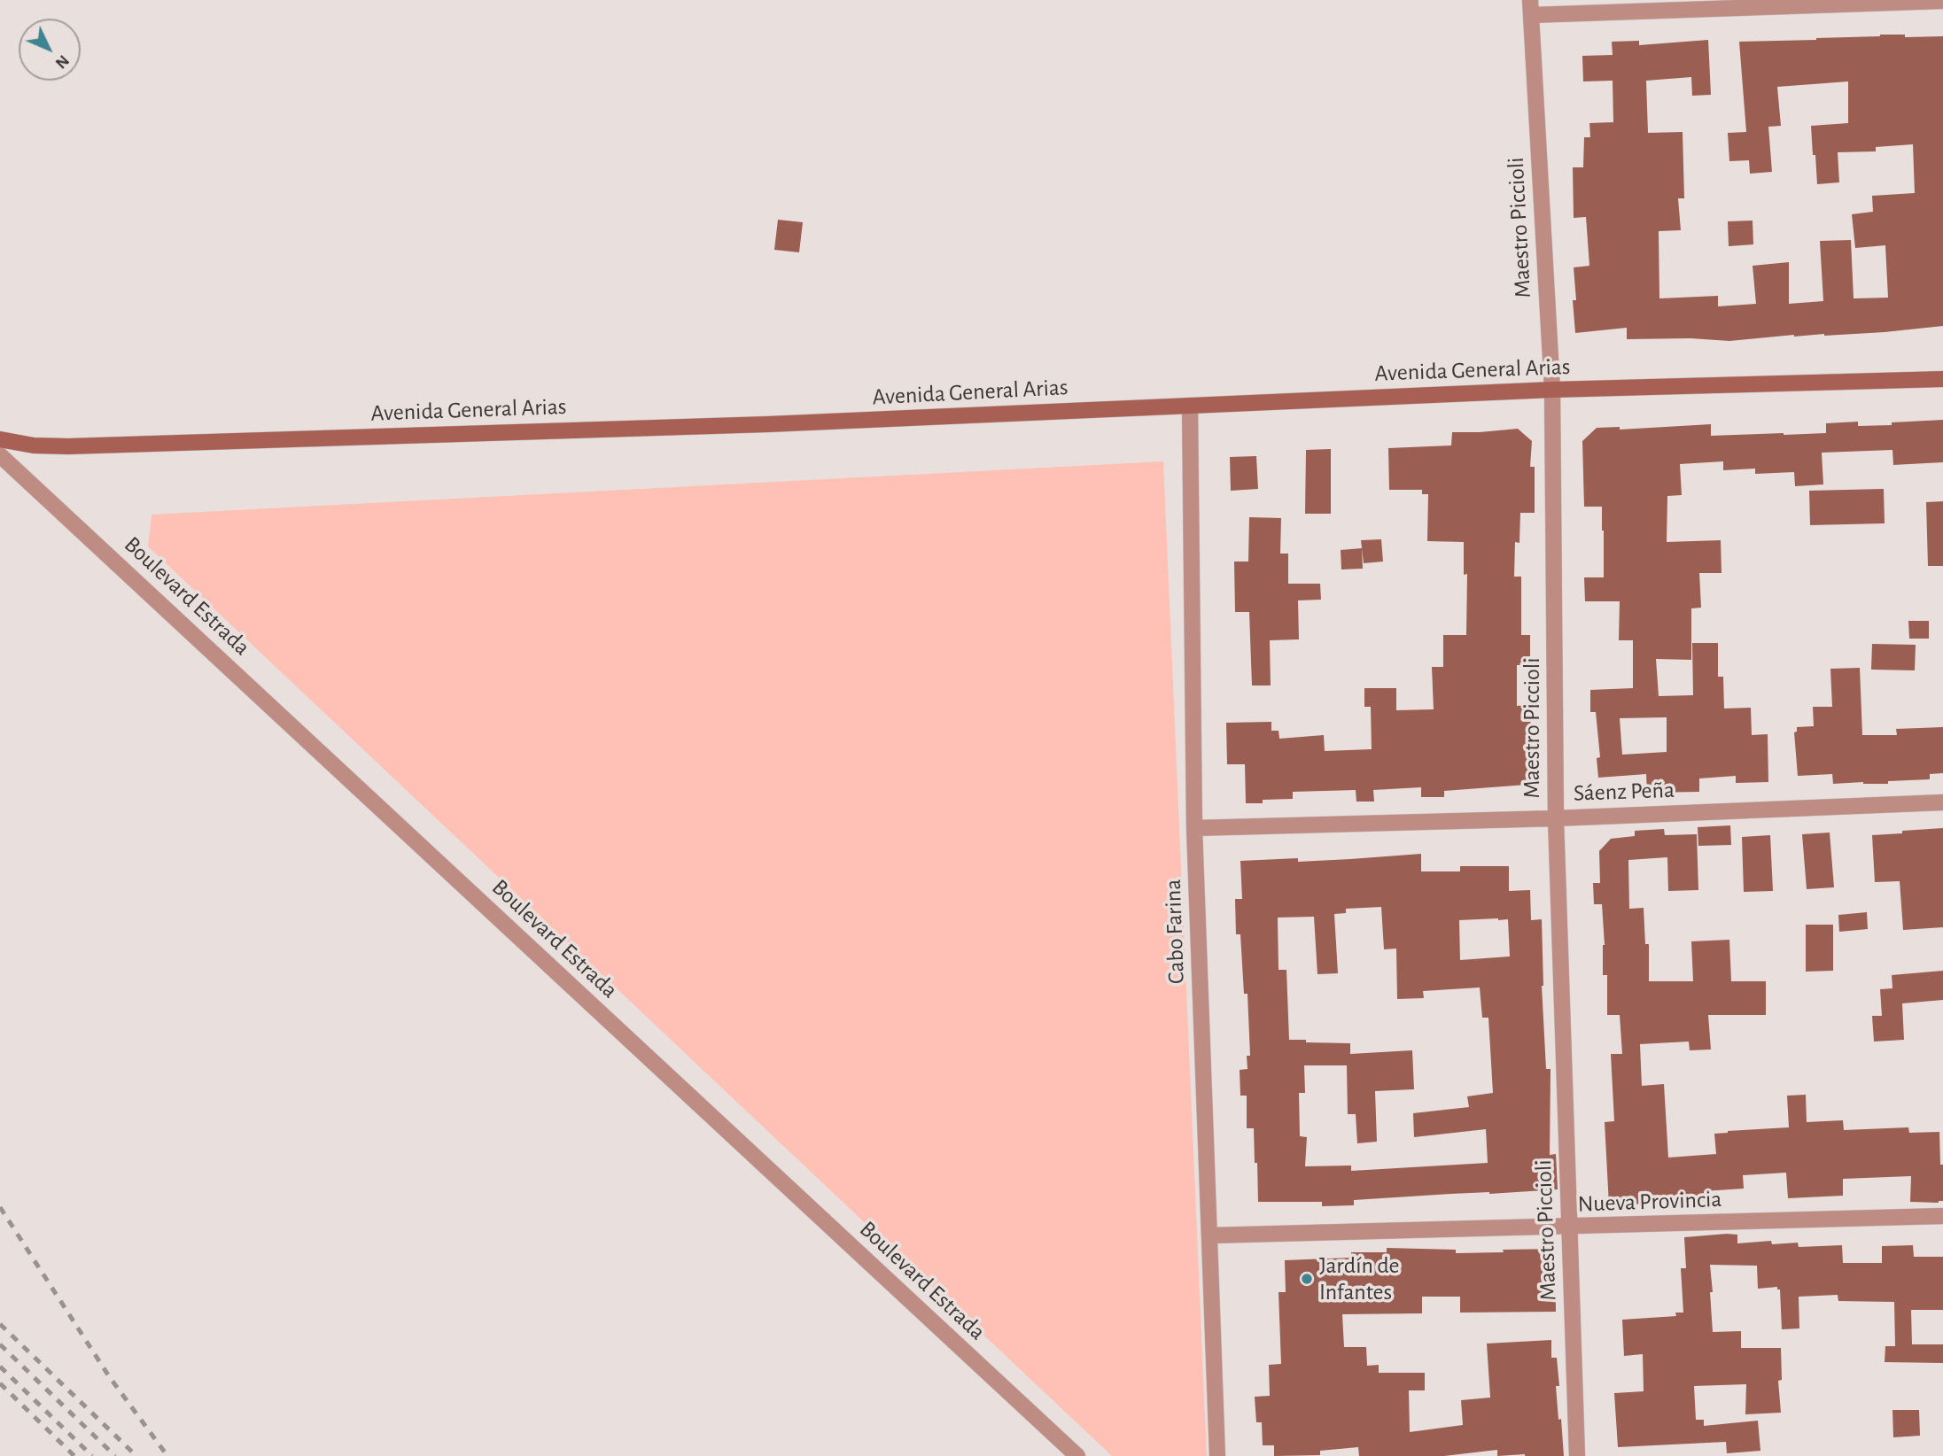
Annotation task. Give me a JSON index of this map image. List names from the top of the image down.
{
  "streets": {
    "main road": ["Avenida General Arias"],
    "street": [
      "Maestro Piccioli",
      "Boulevard Estrada",
      "Sáenz Peña",
      "Cabo Farina",
      "Nueva Provincia"
    ]
  },
  "crossings": [
    ["Maestro Piccioli", "Avenida General Arias"],
    ["Maestro Piccioli", "Sáenz Peña"],
    ["Maestro Piccioli", "Nueva Provincia"],
    ["Avenida General Arias", "Cabo Farina"],
    ["Sáenz Peña", "Cabo Farina"],
    ["Cabo Farina", "Nueva Provincia"]
  ],
  "places": ["Jardín de Infantes"],
  "north": "bottom right"
}
